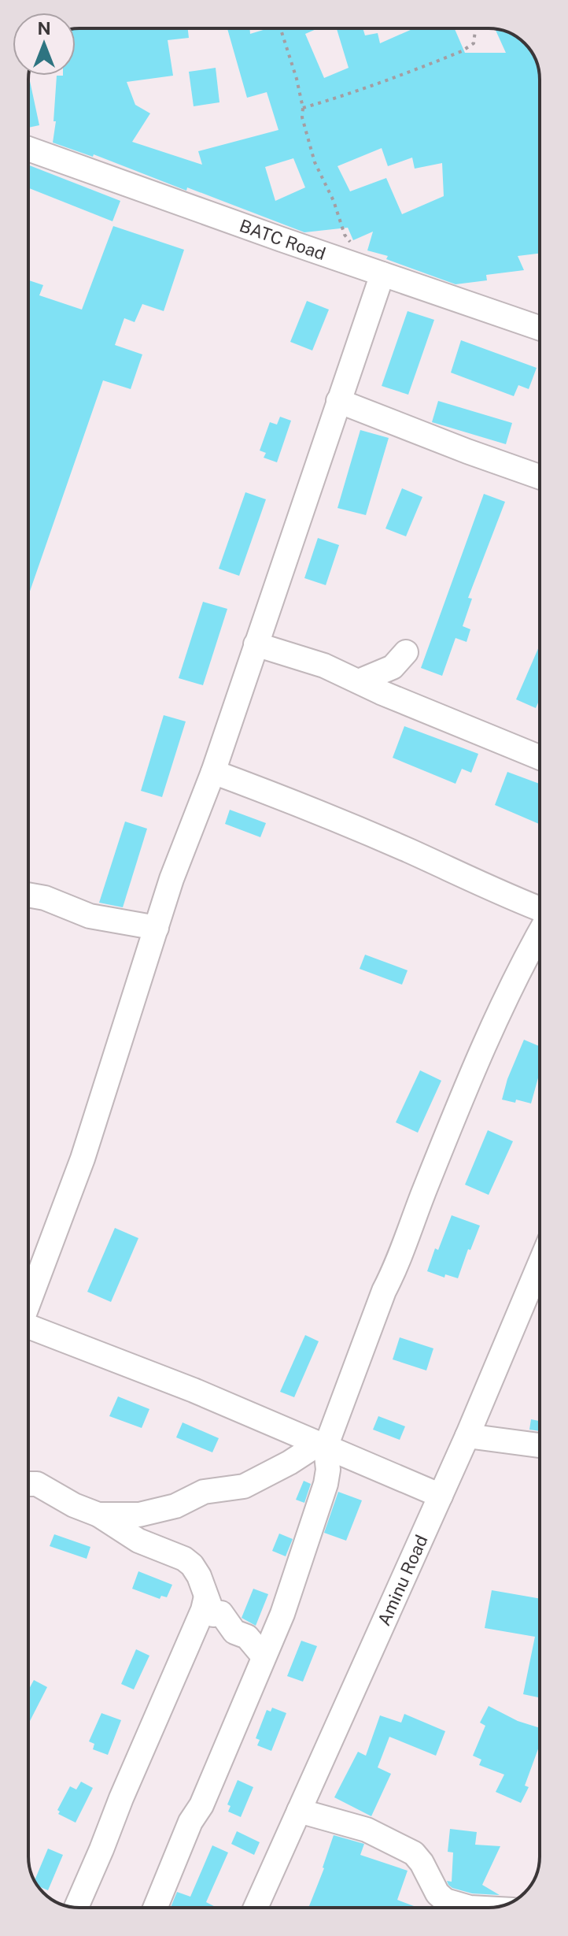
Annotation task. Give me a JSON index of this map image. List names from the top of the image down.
{
  "streets": {
    "street": ["BATC Road", "Aminu Road"]
  },
  "north": "top"
}
